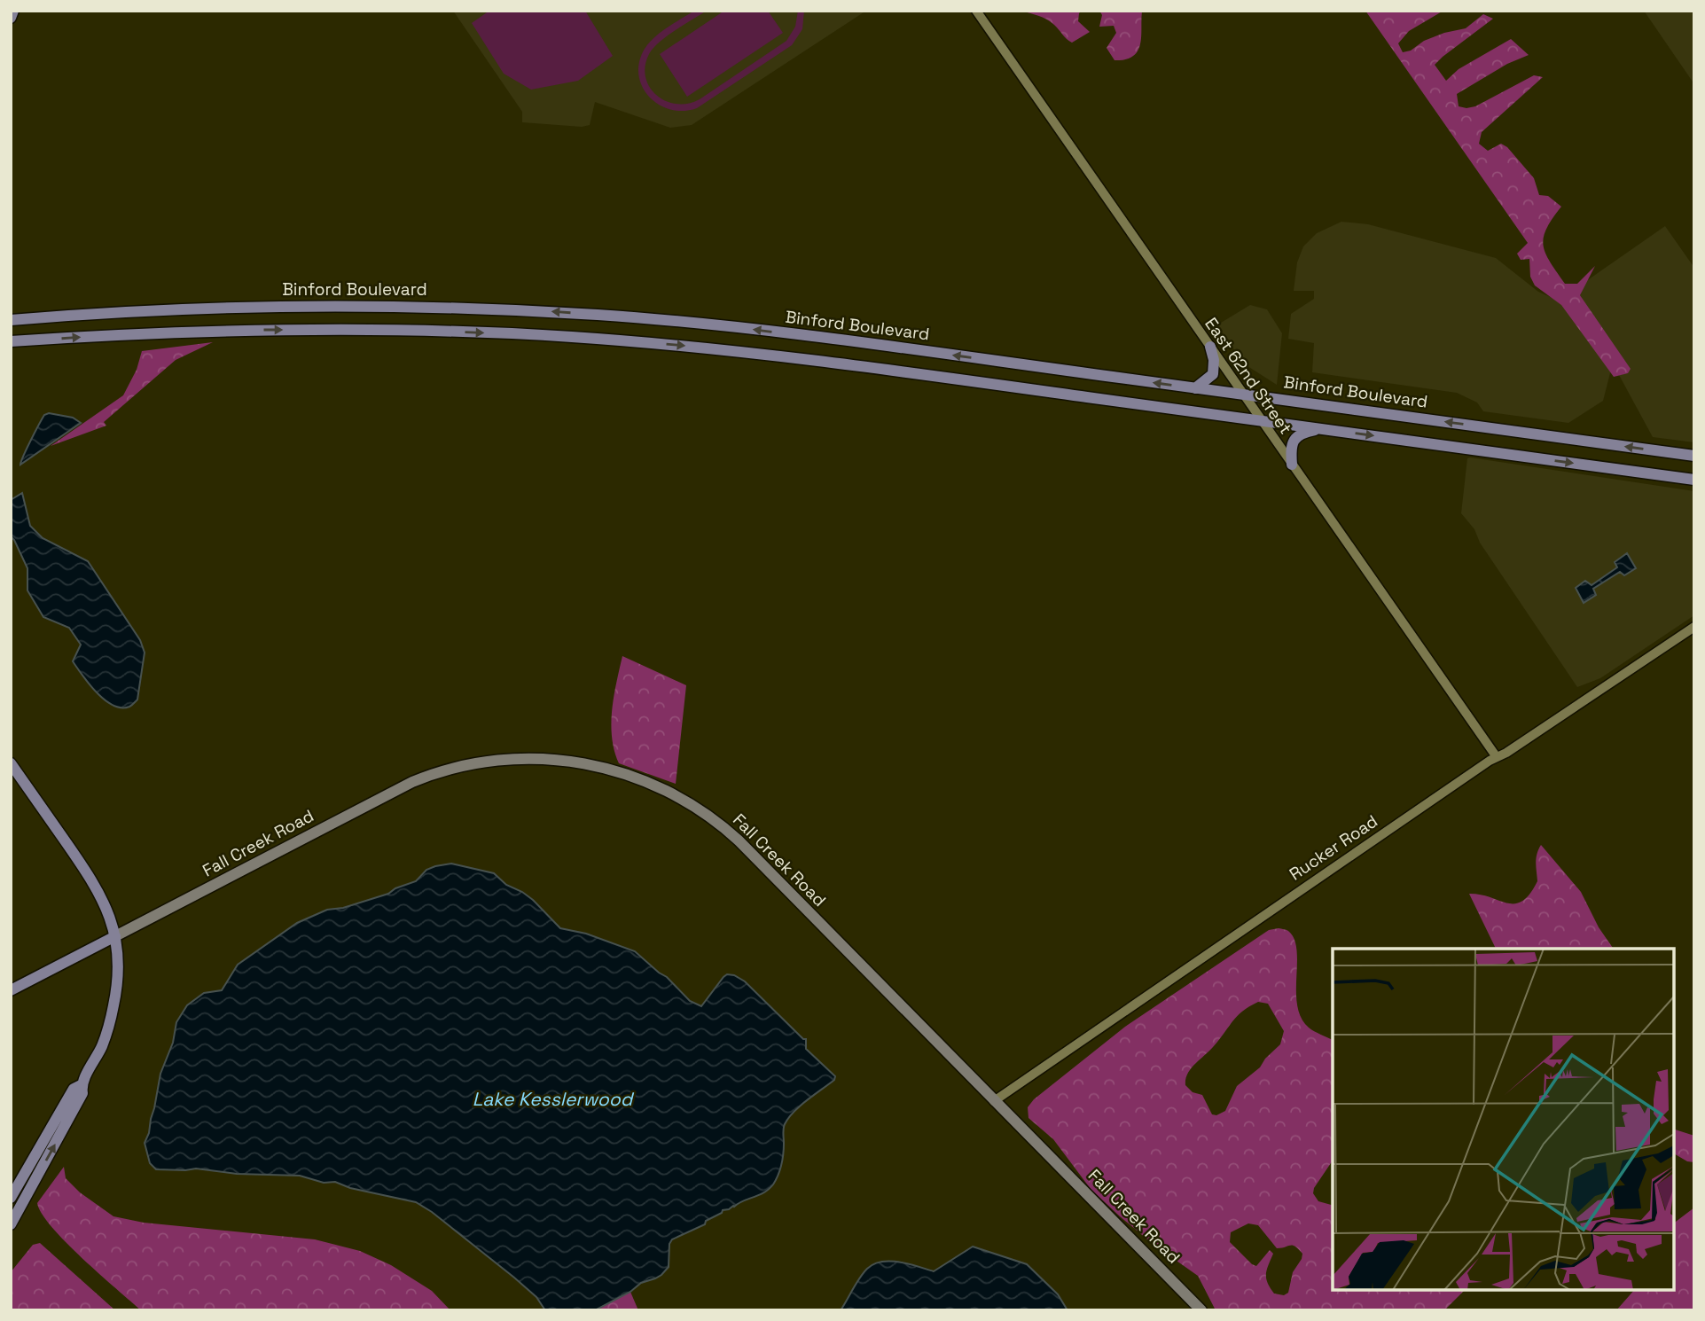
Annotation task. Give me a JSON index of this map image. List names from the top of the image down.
{
  "streets": {
    "main road": ["Binford Boulevard", "Fall Creek Road"],
    "street": ["East 62nd Street", "Rucker Road"]
  },
  "crossings": [
    ["Binford Boulevard", "East 62nd Street"],
    ["East 62nd Street", "Rucker Road"],
    ["Fall Creek Road", "Rucker Road"]
  ],
  "water": ["Lake Kesslerwood"]
}
